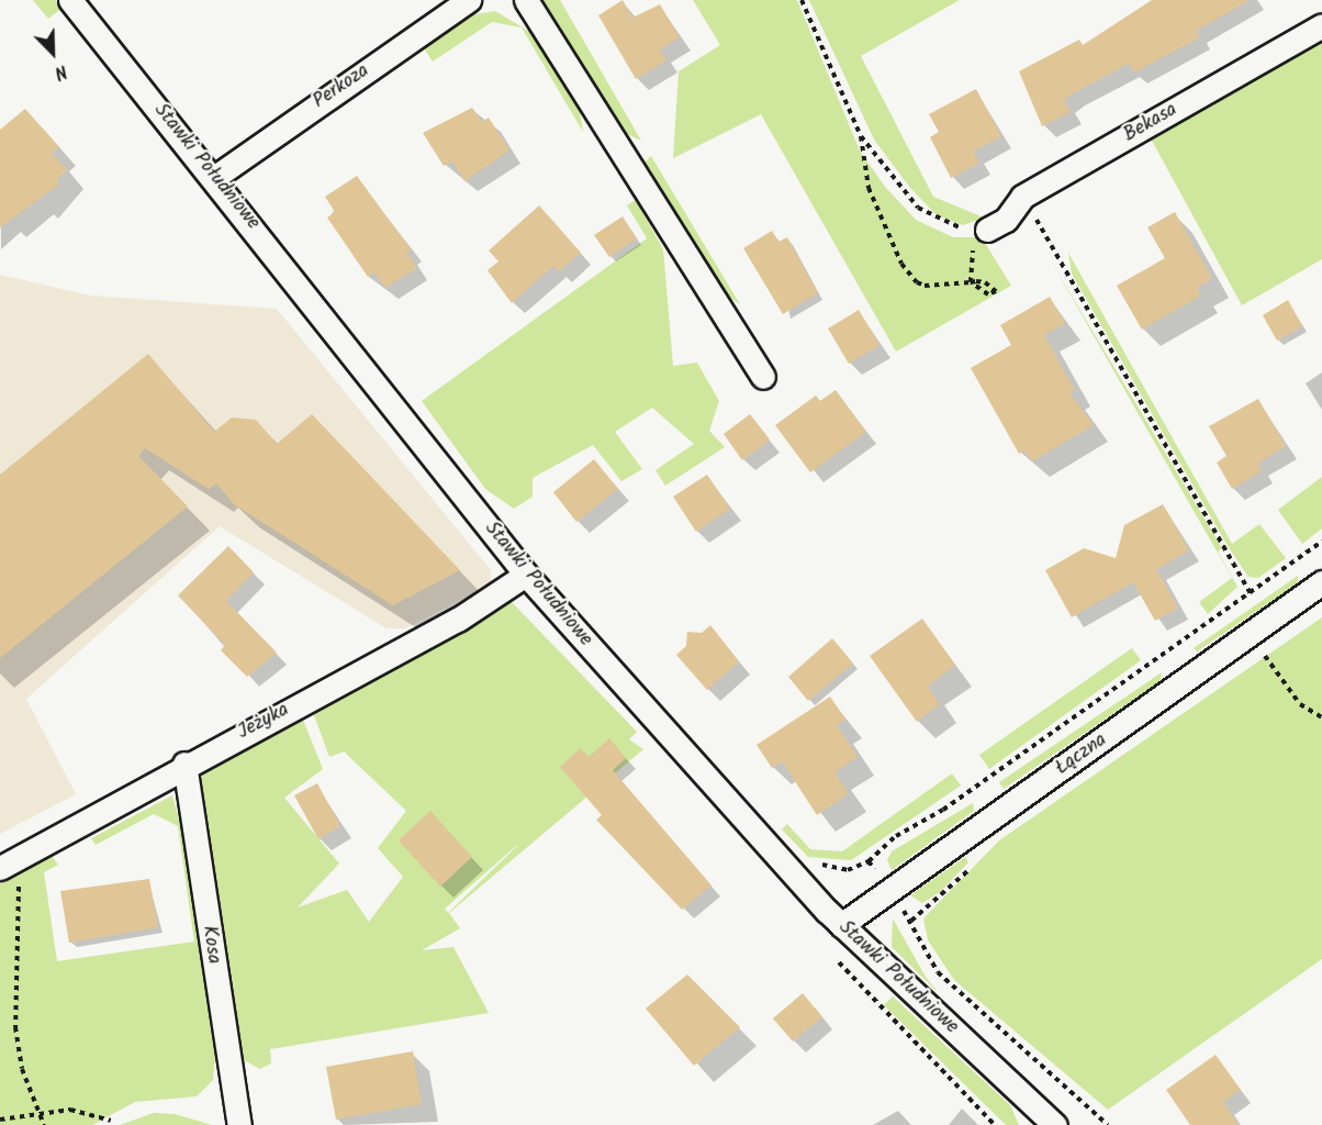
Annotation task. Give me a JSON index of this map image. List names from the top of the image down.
{
  "streets": {
    "street": [
      "Perkoza",
      "Bekasa",
      "Stawki Południowe",
      "Jeżyka",
      "Łączna",
      "Kosa"
    ]
  },
  "crossings": [
    ["Perkoza", "Stawki Południowe"],
    ["Stawki Południowe", "Jeżyka"],
    ["Stawki Południowe", "Łączna"],
    ["Jeżyka", "Kosa"]
  ],
  "north": "bottom right"
}
